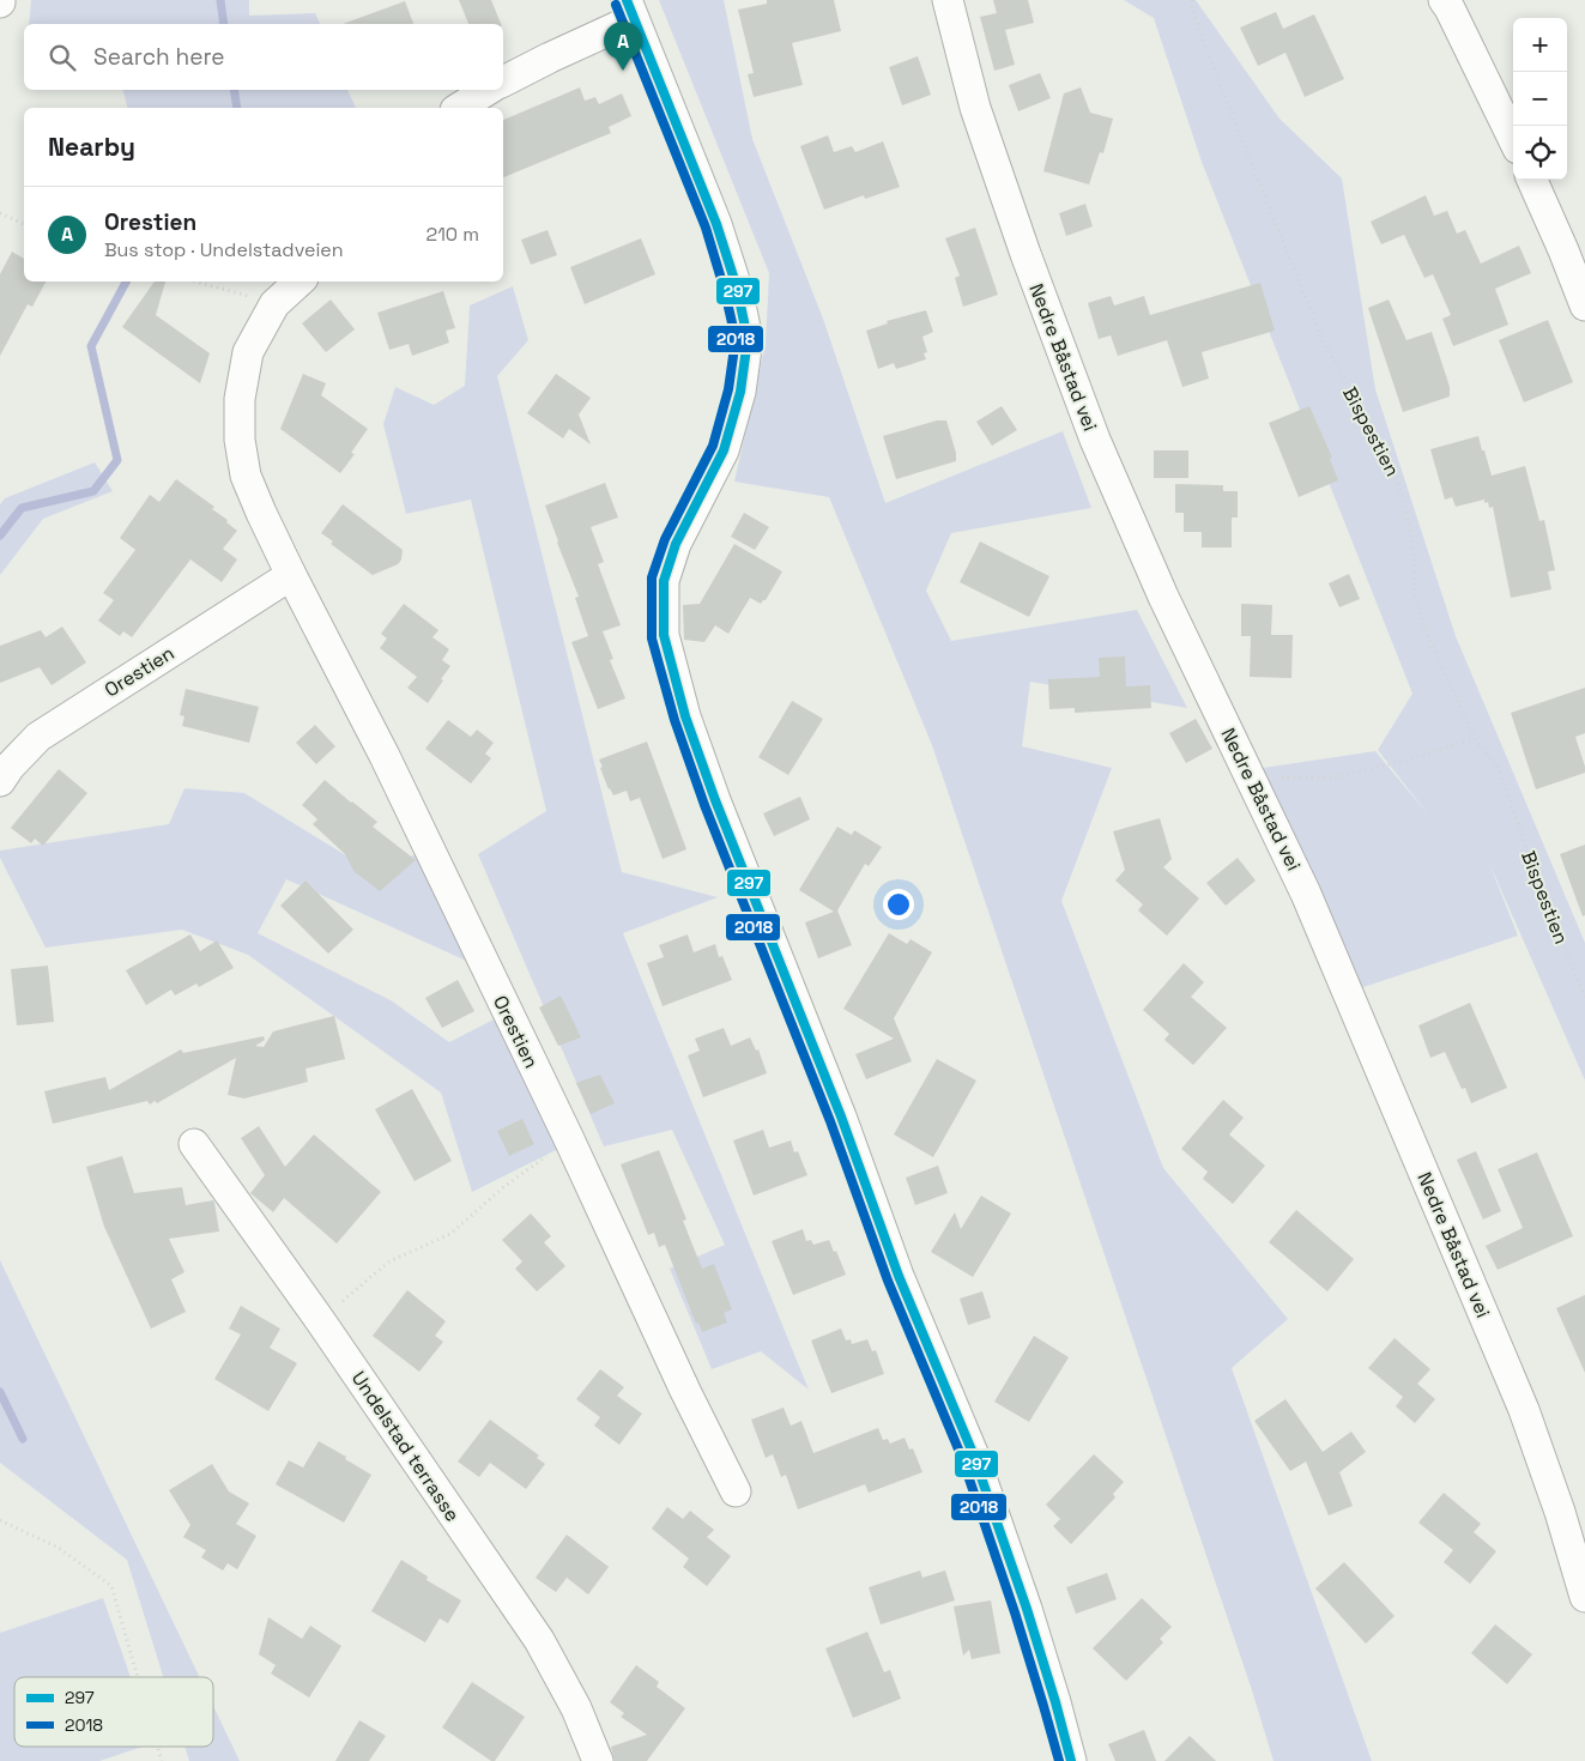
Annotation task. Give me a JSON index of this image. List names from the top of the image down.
{
  "streets": {
    "street": ["Nedre Båstad vei", "Orestien", "Undelstad terrasse"],
    "path": ["Bispestien"]
  },
  "lines": ["transit line 297", "transit line 2018"],
  "legend": ["297", "2018"],
  "page": {
    "map_buttons": ["+", "−"],
    "pins": "A",
    "search": "Search here",
    "heading": "Nearby",
    "list": [
      {
        "mark": "A",
        "name": "Orestien",
        "note": "Bus stop · Undelstadveien",
        "value": "210 m"
      }
    ]
  }
}
